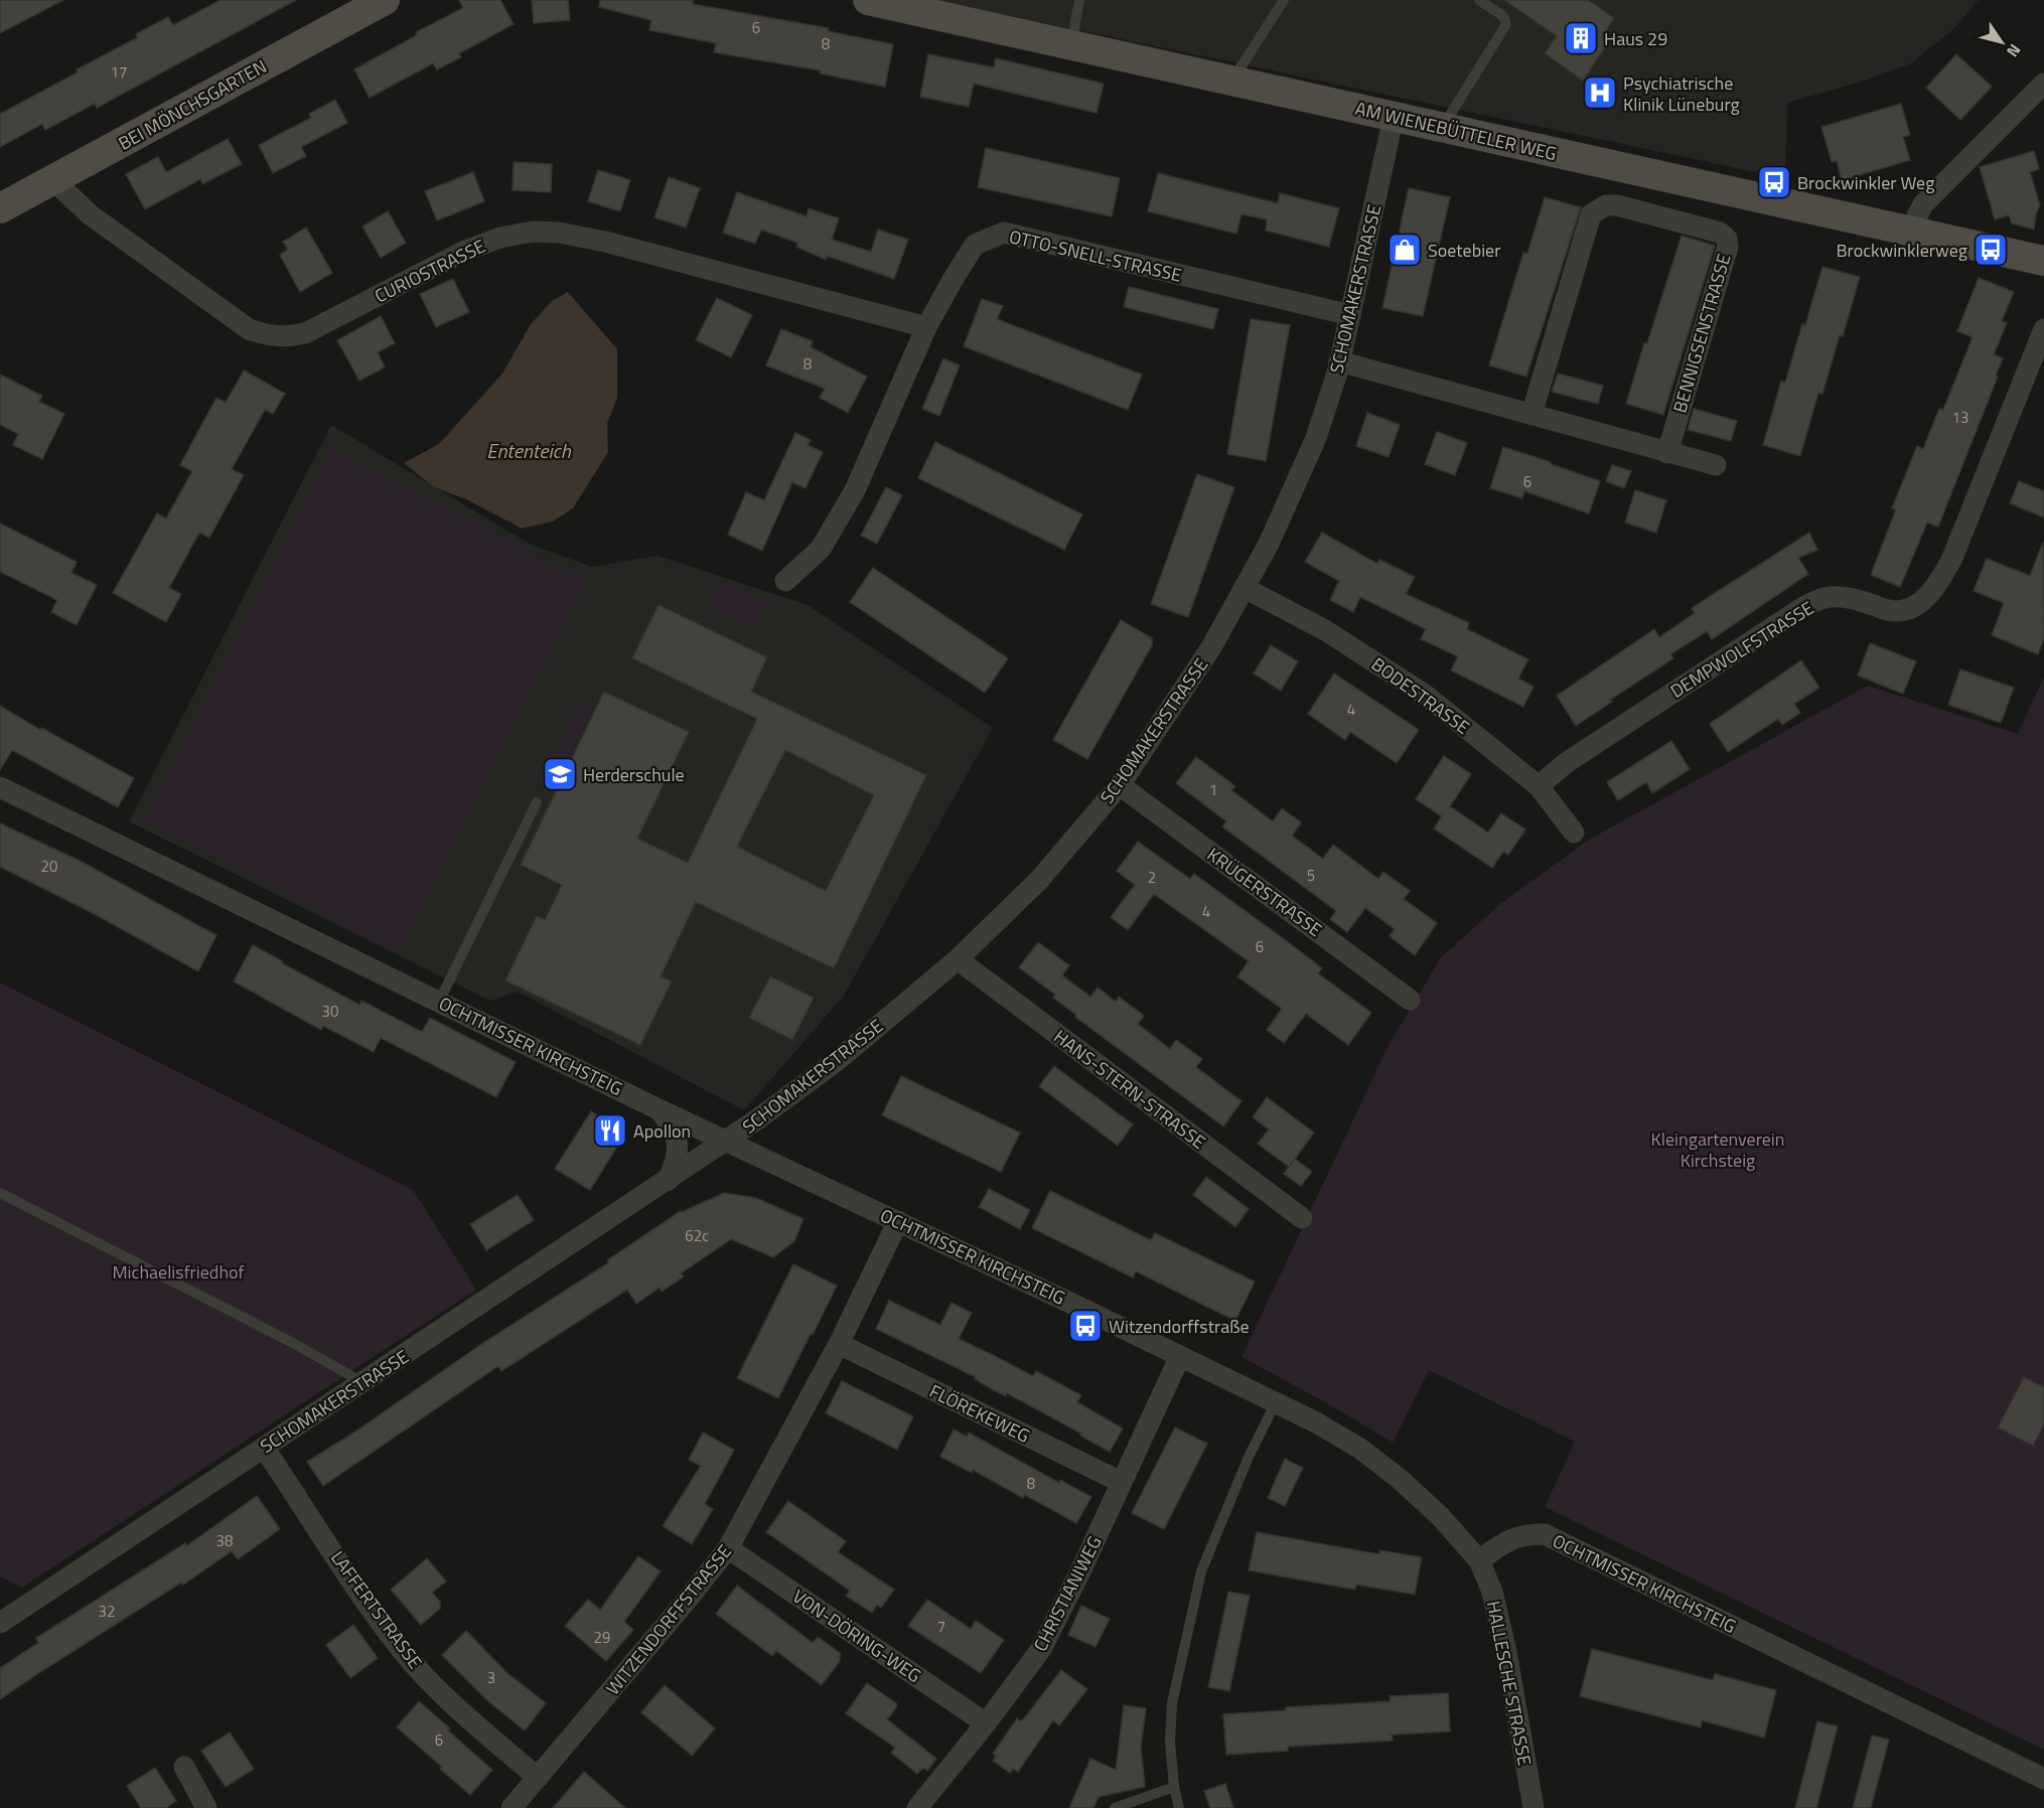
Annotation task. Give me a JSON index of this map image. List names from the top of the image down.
{
  "streets": {
    "street": [
      "BEI MÖNCHSGARTEN",
      "AM WIENEBÜTTELER WEG",
      "OTTO-SNELL-STRASSE",
      "CURIOSTRASSE",
      "SCHOMAKERSTRASSE",
      "BENNIGSENSTRASSE",
      "DEMPWOLFSTRASSE",
      "BODESTRASSE",
      "KRÜGERSTRASSE",
      "OCHTMISSER KIRCHSTEIG",
      "HANS-STERN-STRASSE",
      "FLÖREKEWEG",
      "CHRISTIANIWEG",
      "LAFFERTSTRASSE",
      "WITZENDORFFSTRASSE",
      "VON-DÖRING-WEG",
      "HALLESCHE STRASSE"
    ]
  },
  "crossings": [
    ["BEI MÖNCHSGARTEN", "CURIOSTRASSE"],
    ["AM WIENEBÜTTELER WEG", "SCHOMAKERSTRASSE"],
    ["OTTO-SNELL-STRASSE", "CURIOSTRASSE"],
    ["OTTO-SNELL-STRASSE", "SCHOMAKERSTRASSE"],
    ["SCHOMAKERSTRASSE", "BODESTRASSE"],
    ["SCHOMAKERSTRASSE", "KRÜGERSTRASSE"],
    ["SCHOMAKERSTRASSE", "OCHTMISSER KIRCHSTEIG"],
    ["SCHOMAKERSTRASSE", "HANS-STERN-STRASSE"],
    ["SCHOMAKERSTRASSE", "LAFFERTSTRASSE"],
    ["DEMPWOLFSTRASSE", "BODESTRASSE"],
    ["OCHTMISSER KIRCHSTEIG", "CHRISTIANIWEG"],
    ["OCHTMISSER KIRCHSTEIG", "WITZENDORFFSTRASSE"],
    ["OCHTMISSER KIRCHSTEIG", "HALLESCHE STRASSE"],
    ["FLÖREKEWEG", "CHRISTIANIWEG"],
    ["FLÖREKEWEG", "WITZENDORFFSTRASSE"],
    ["CHRISTIANIWEG", "VON-DÖRING-WEG"],
    ["LAFFERTSTRASSE", "WITZENDORFFSTRASSE"],
    ["WITZENDORFFSTRASSE", "VON-DÖRING-WEG"]
  ],
  "water": ["Ententeich"],
  "parks": ["Kleingartenverein Kirchsteig", "Michaelisfriedhof"],
  "places": {
    "building": ["Haus 29"],
    "hospital": ["Psychiatrische Klinik Lüneburg"],
    "bus stop": ["Brockwinkler Weg", "Brockwinklerweg", "Witzendorffstraße"],
    "shop": ["Soetebier"],
    "school or university": ["Herderschule"],
    "restaurant": ["Apollon"]
  },
  "house_numbers": [
    "6",
    "8",
    "17",
    "8",
    "13",
    "6",
    "4",
    "1",
    "20",
    "5",
    "2",
    "4",
    "6",
    "30",
    "62c",
    "8",
    "38",
    "32",
    "7",
    "29",
    "3",
    "6"
  ],
  "north": "bottom right"
}
